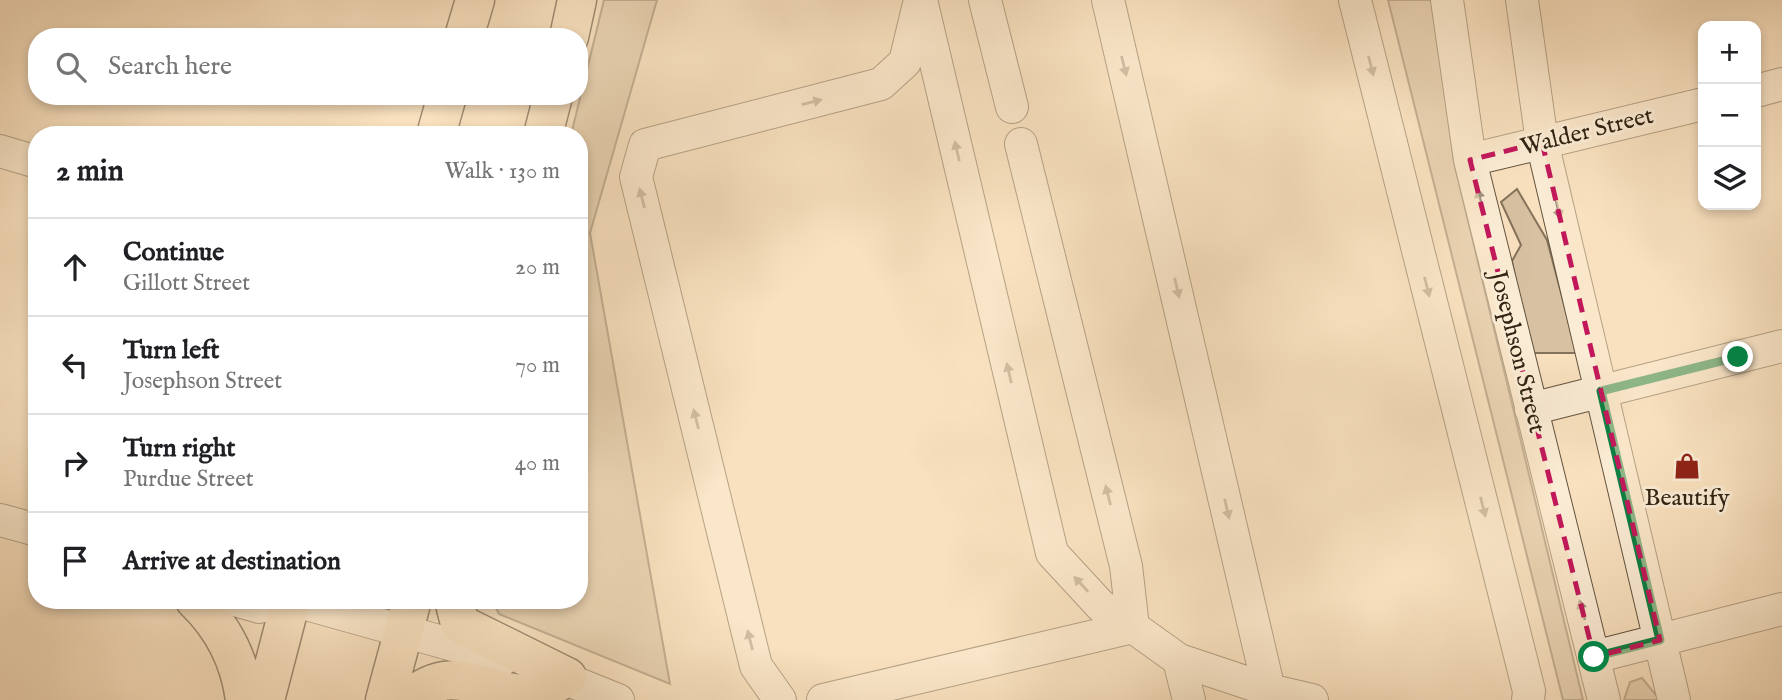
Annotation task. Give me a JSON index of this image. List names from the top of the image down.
{
  "streets": {
    "street": ["Walder Street", "Josephson Street"]
  },
  "crossings": [
    ["Walder Street", "Josephson Street"]
  ],
  "places": {
    "shop": ["Beautify"]
  },
  "page": {
    "map_buttons": ["+", "−"],
    "search": "Search here",
    "heading": ["2 min", "Walk · 130 m"],
    "list": [
      ["Continue", "Gillott Street", "20 m"],
      ["Turn left", "Josephson Street", "70 m"],
      ["Turn right", "Purdue Street", "40 m"],
      "Arrive at destination"
    ]
  }
}
